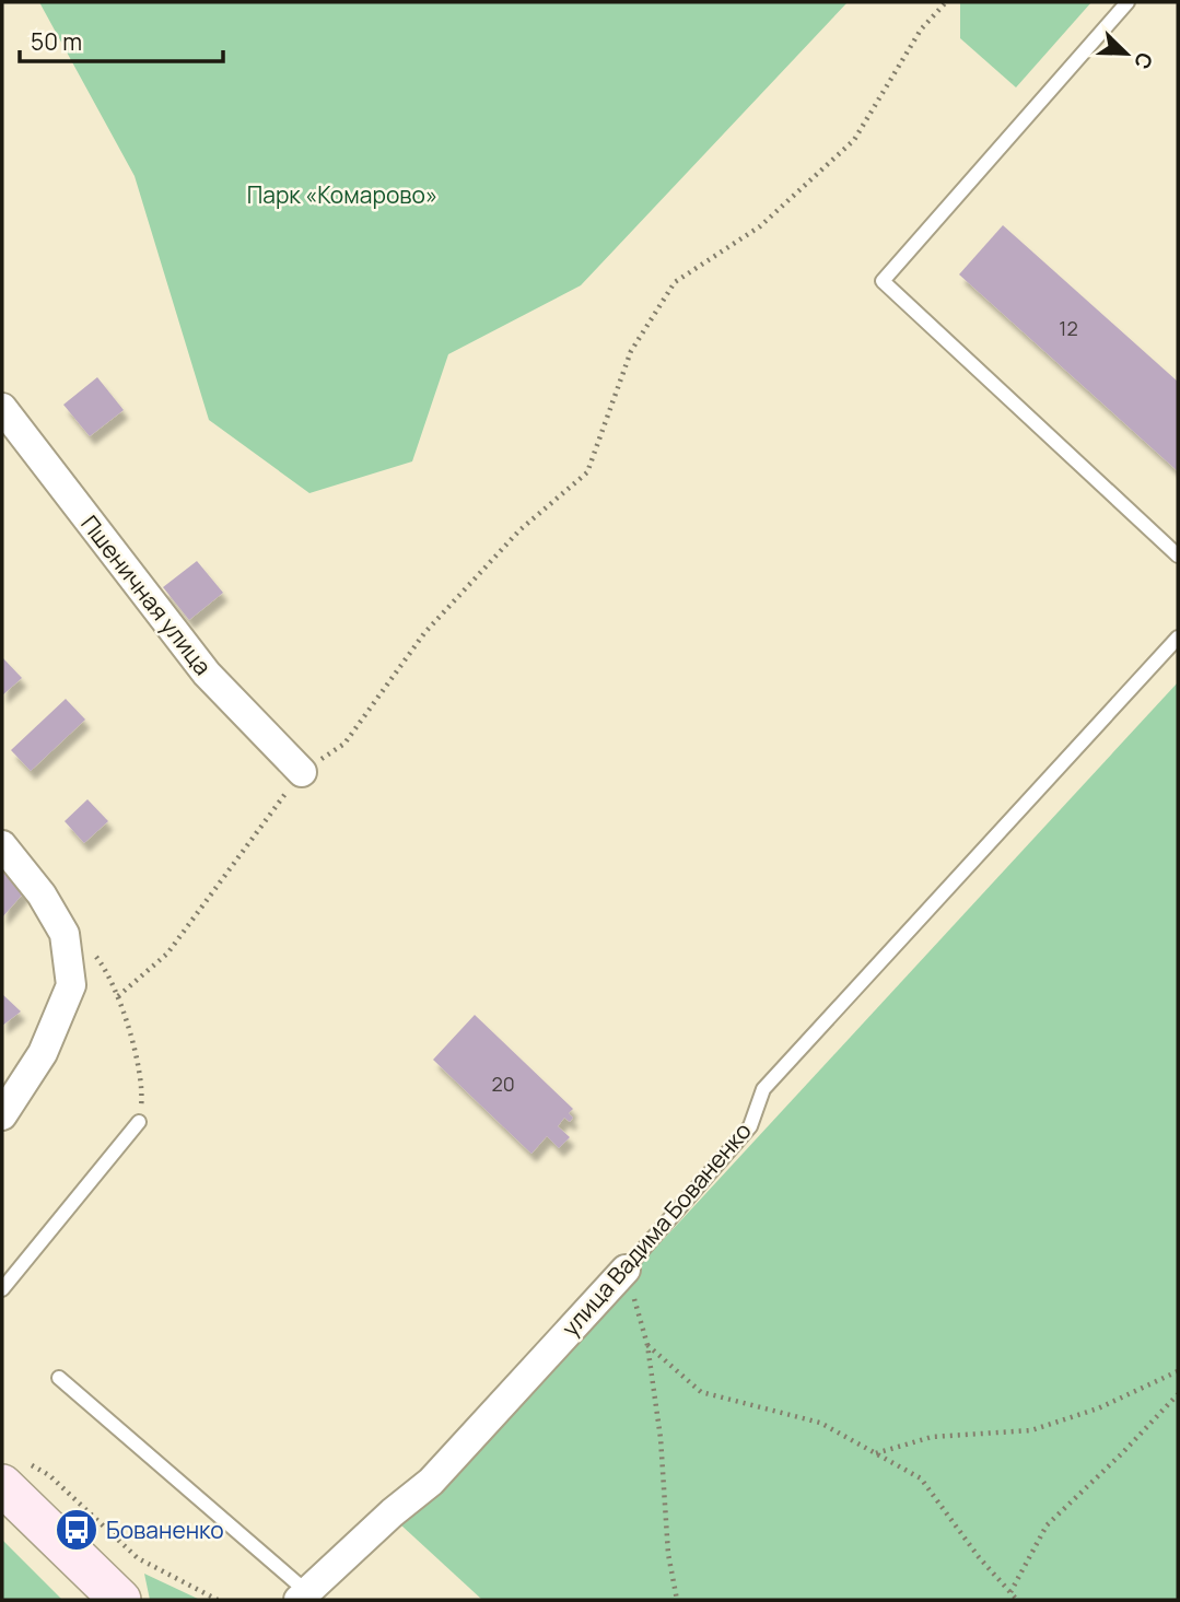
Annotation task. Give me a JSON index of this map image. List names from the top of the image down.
{
  "streets": {
    "street": ["Пшеничная улица", "улица Вадима Бованенко"]
  },
  "parks": ["Парк «Комарово»"],
  "places": {
    "bus stop": ["Бованенко"]
  },
  "house_numbers": ["12", "20"],
  "scale_bar": "50 m",
  "north": "bottom right"
}
